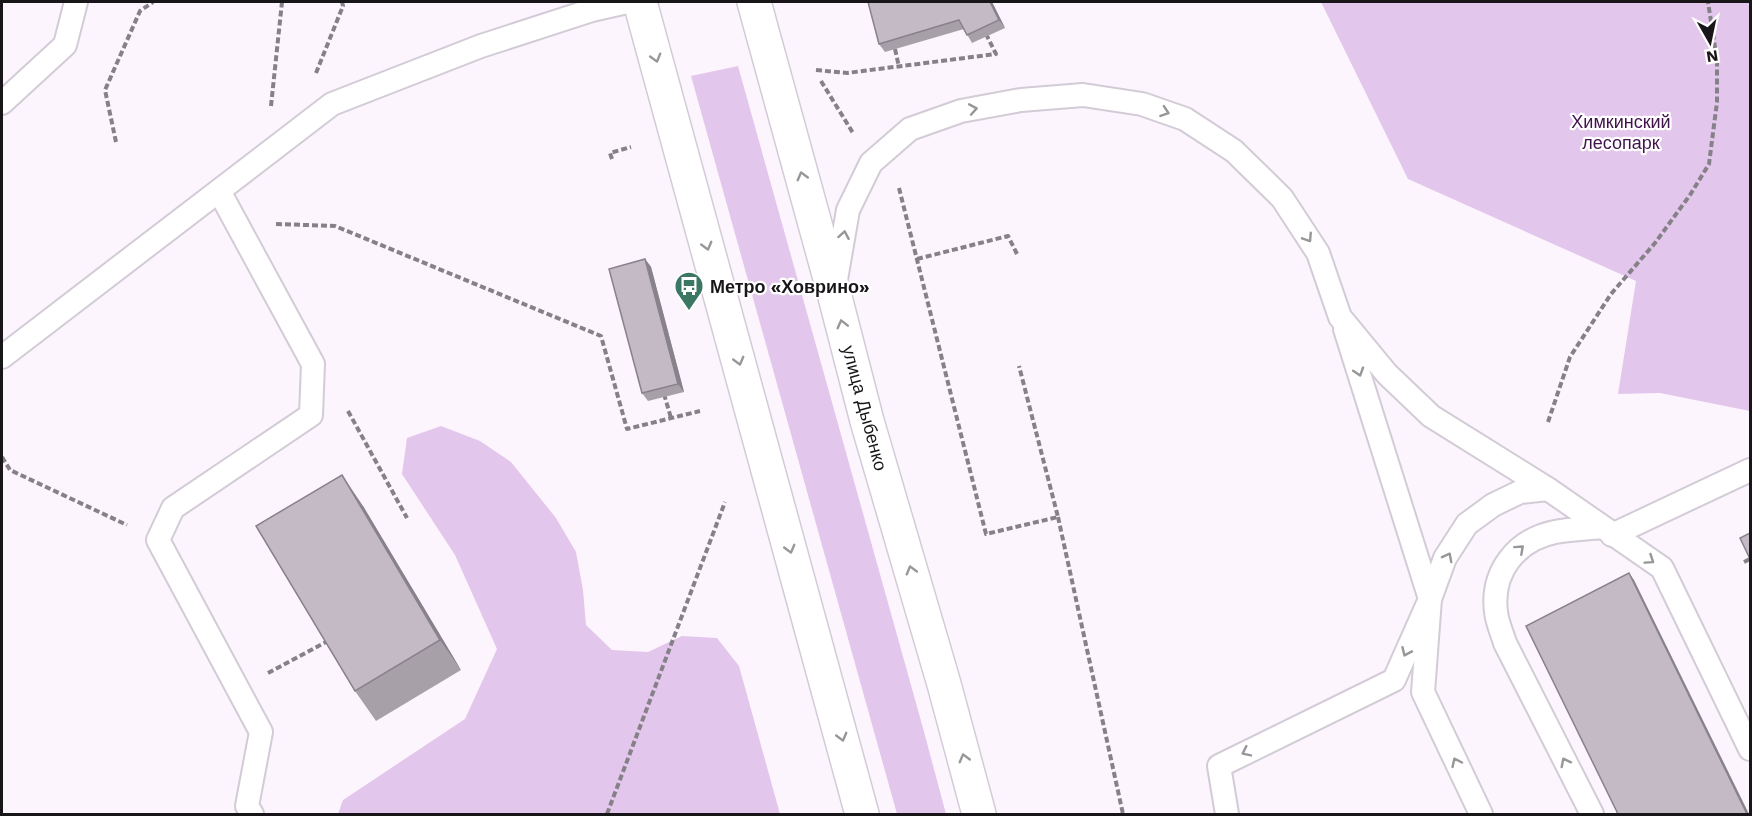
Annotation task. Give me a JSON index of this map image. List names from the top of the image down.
{
  "streets": {
    "main road": ["улица Дыбенко"]
  },
  "parks": ["Химкинский лесопарк"],
  "places": {
    "bus stop": ["Метро «Ховрино»"]
  },
  "north": "bottom"
}
